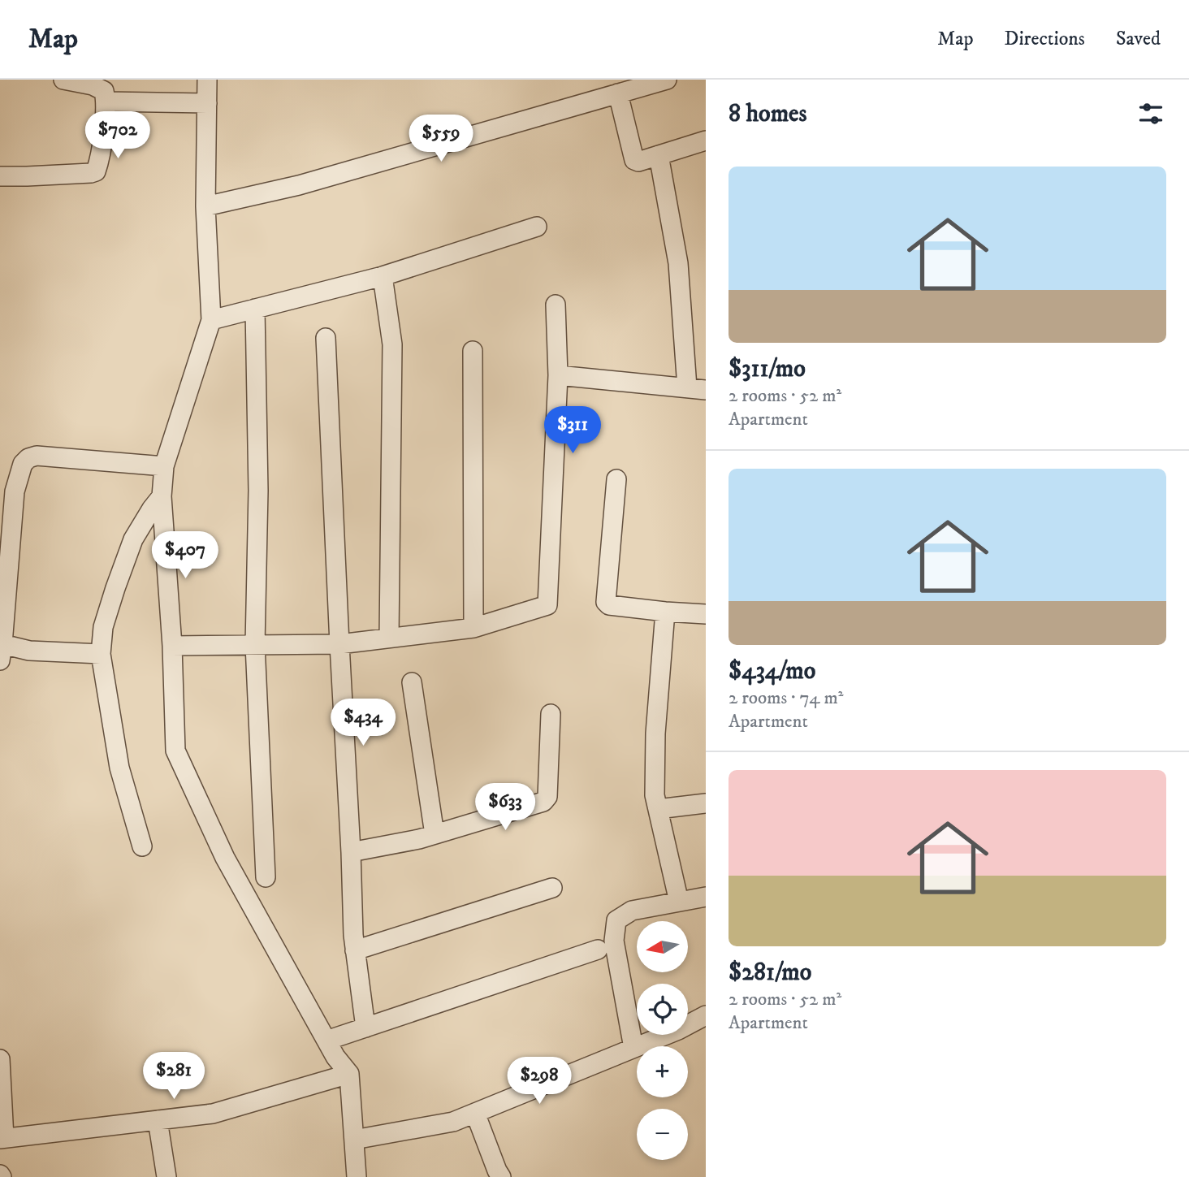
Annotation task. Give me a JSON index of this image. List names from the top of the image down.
{
  "north": "left",
  "page": {
    "header": "Map",
    "nav": ["Map", "Directions", "Saved"],
    "heading": "8 homes",
    "price": [
      "$702",
      "$559",
      "$311",
      "$407",
      "$434",
      "$633",
      "$281",
      "$298"
    ],
    "list": [
      {
        "name": "$311/mo",
        "note": "2 rooms · 52 m² · Apartment"
      },
      {
        "name": "$434/mo",
        "note": "2 rooms · 74 m² · Apartment"
      },
      {
        "name": "$281/mo",
        "note": "2 rooms · 52 m² · Apartment"
      }
    ],
    "map_buttons": ["+", "−"]
  }
}
